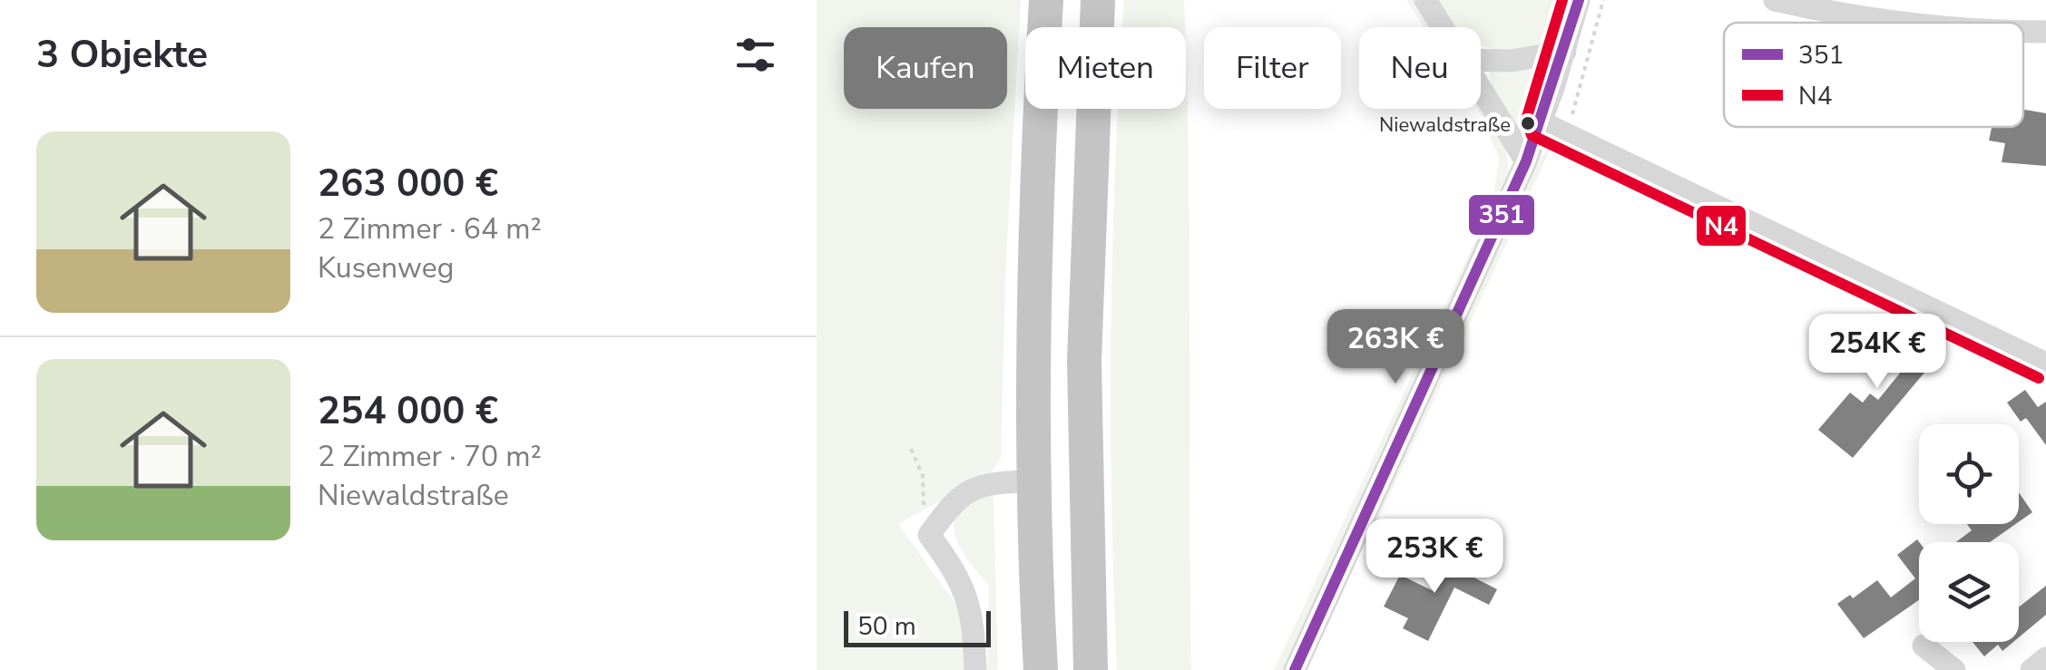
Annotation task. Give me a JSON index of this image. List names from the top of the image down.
{
  "places": ["Niewaldstraße"],
  "lines": ["transit line 351", "transit line N4"],
  "legend": ["351", "N4"],
  "scale_bar": "50 m",
  "page": {
    "heading": "3 Objekte",
    "chip": [
      "Kaufen",
      "Mieten",
      "Filter",
      "Neu"
    ],
    "list": [
      {
        "name": "263 000 €",
        "note": "2 Zimmer · 64 m² · Kusenweg"
      },
      {
        "name": "254 000 €",
        "note": "2 Zimmer · 70 m² · Niewaldstraße"
      }
    ],
    "price": ["263K €", "254K €", "253K €"],
    "scale": "50 m"
  }
}
